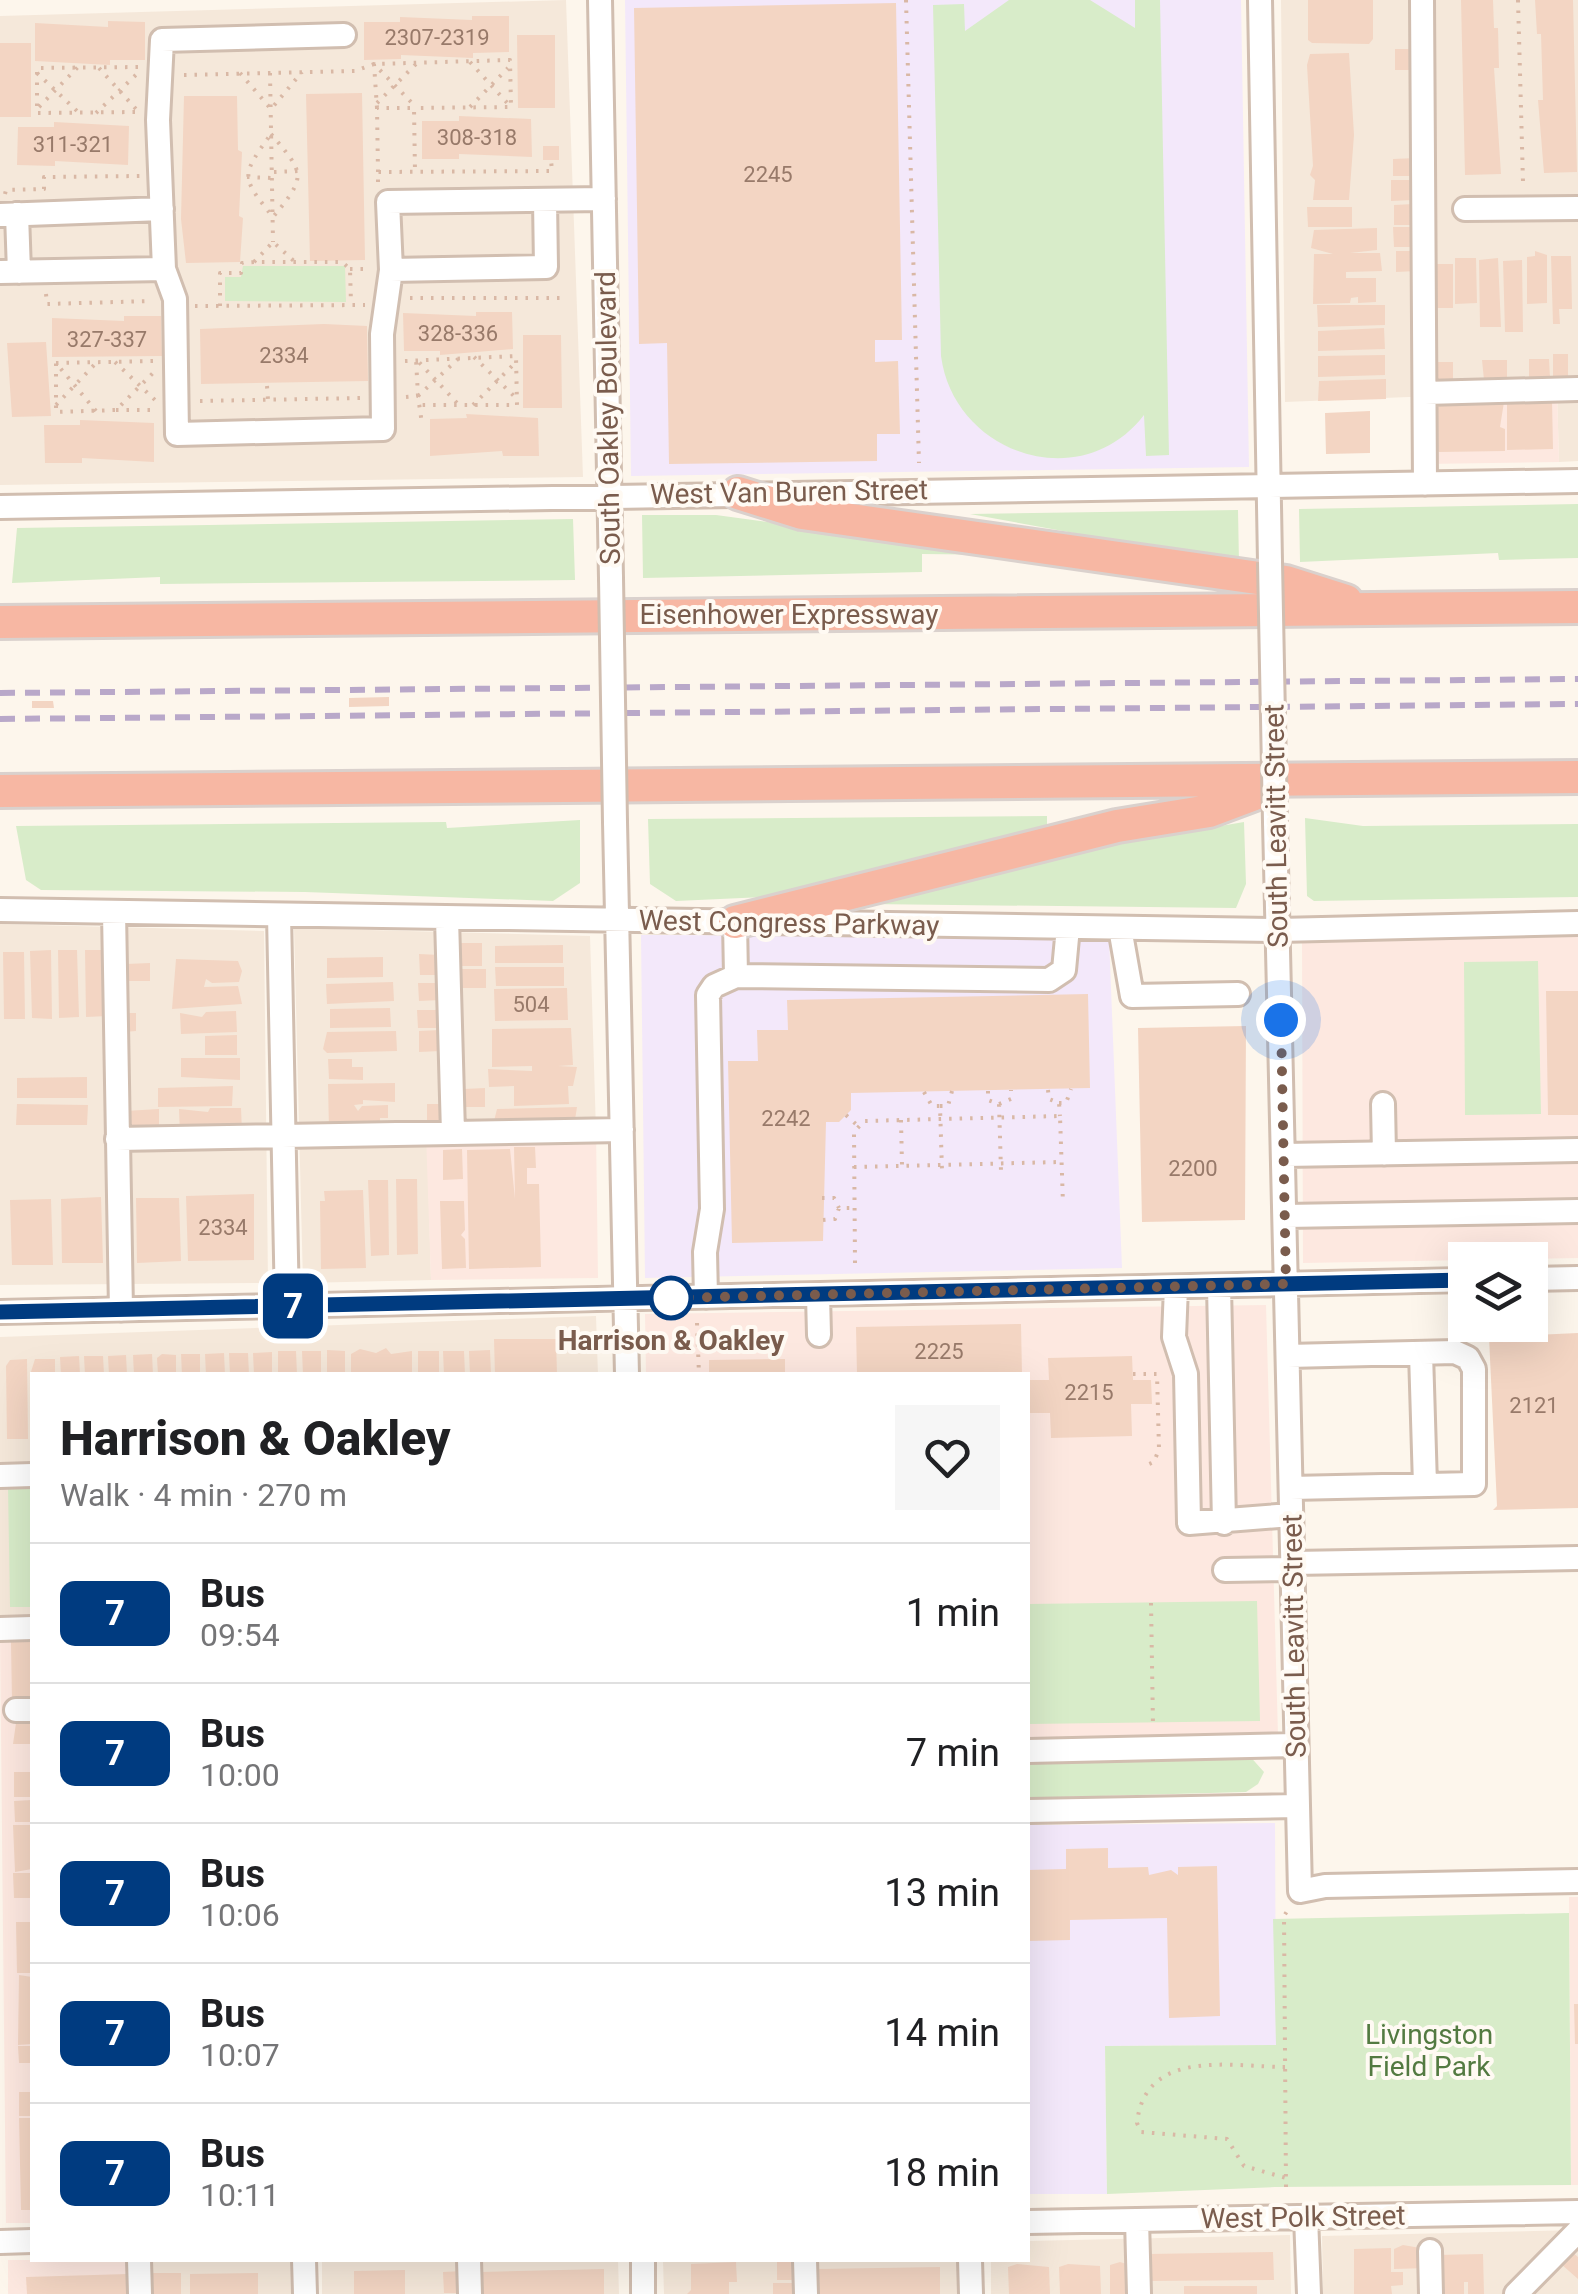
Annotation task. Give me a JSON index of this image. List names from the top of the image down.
{
  "streets": {
    "highway": ["Eisenhower Expressway"],
    "street": [
      "South Oakley Boulevard",
      "West Van Buren Street",
      "South Leavitt Street",
      "West Congress Parkway",
      "West Polk Street"
    ]
  },
  "crossings": [
    ["South Oakley Boulevard", "West Van Buren Street"],
    ["South Oakley Boulevard", "West Congress Parkway"],
    ["West Van Buren Street", "South Leavitt Street"],
    ["South Leavitt Street", "West Congress Parkway"]
  ],
  "parks": ["Livingston Field Park"],
  "places": ["Harrison & Oakley"],
  "lines": ["bus line 7"],
  "house_numbers": [
    "2307-2319",
    "308-318",
    "311-321",
    "2245",
    "328-336",
    "327-337",
    "2334",
    "504",
    "2242",
    "2200",
    "2334",
    "2225",
    "2215",
    "2121"
  ],
  "page": {
    "on_map": "7",
    "heading": ["Harrison & Oakley", "Walk · 4 min · 270 m"],
    "list": [
      {
        "mark": "7",
        "name": "Bus",
        "note": "09:54",
        "value": "1 min"
      },
      {
        "mark": "7",
        "name": "Bus",
        "note": "10:00",
        "value": "7 min"
      },
      {
        "mark": "7",
        "name": "Bus",
        "note": "10:06",
        "value": "13 min"
      },
      {
        "mark": "7",
        "name": "Bus",
        "note": "10:07",
        "value": "14 min"
      },
      {
        "mark": "7",
        "name": "Bus",
        "note": "10:11",
        "value": "18 min"
      }
    ]
  }
}
